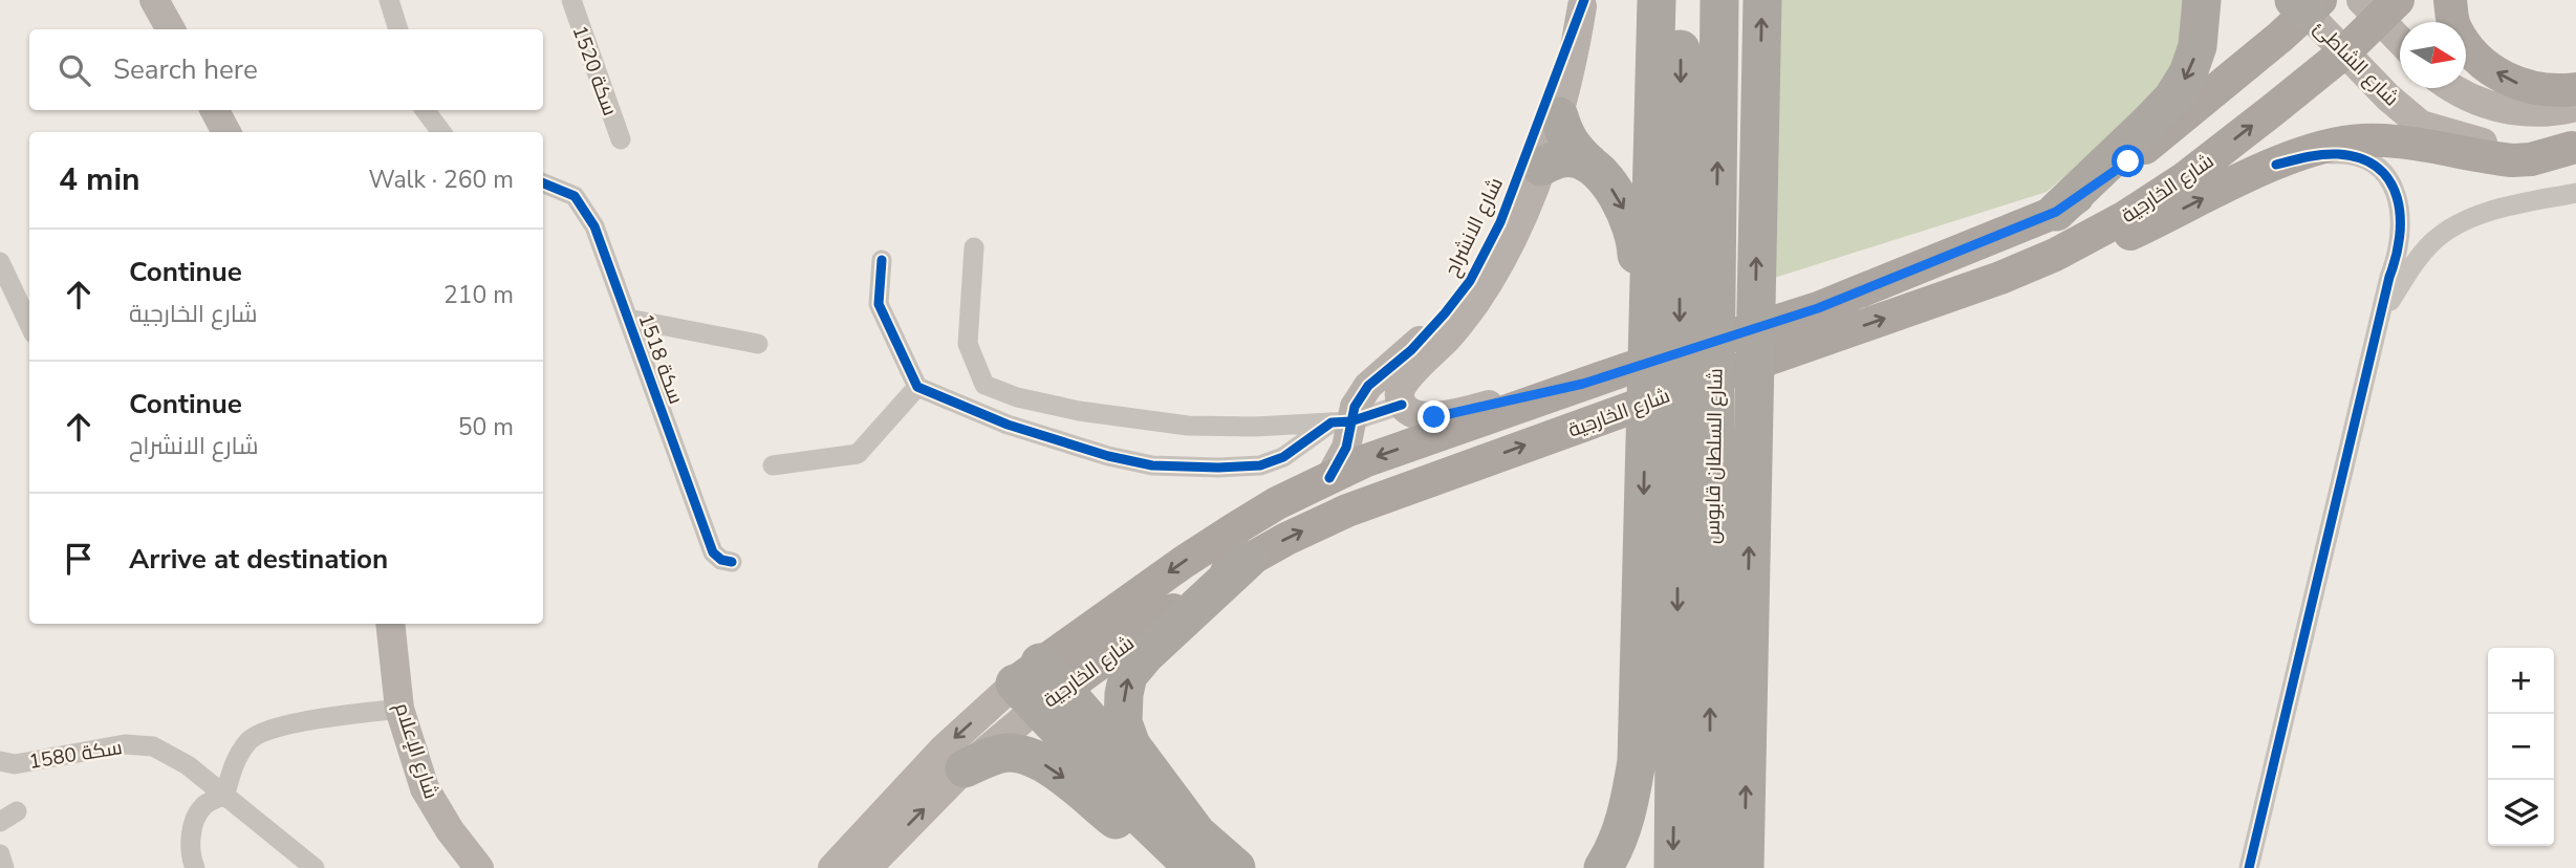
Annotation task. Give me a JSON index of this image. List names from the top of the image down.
{
  "streets": {
    "highway": ["شارع السلطان قابوس"],
    "main road": [
      "شارع الشاطئ",
      "شارع الخارجية",
      "شارع الانشراح",
      "شارع الإعلام"
    ],
    "street": ["سكة 1520", "سكة 1518", "سكة 1580"]
  },
  "crossings": [
    ["شارع الشاطئ", "شارع الخارجية"],
    ["شارع الخارجية", "شارع الانشراح"]
  ],
  "north": "right",
  "page": {
    "search": "Search here",
    "heading": ["4 min", "Walk · 260 m"],
    "list": [
      ["Continue", "شارع الخارجية", "210 m"],
      ["Continue", "شارع الانشراح", "50 m"],
      "Arrive at destination"
    ],
    "map_buttons": ["+", "−"]
  }
}
